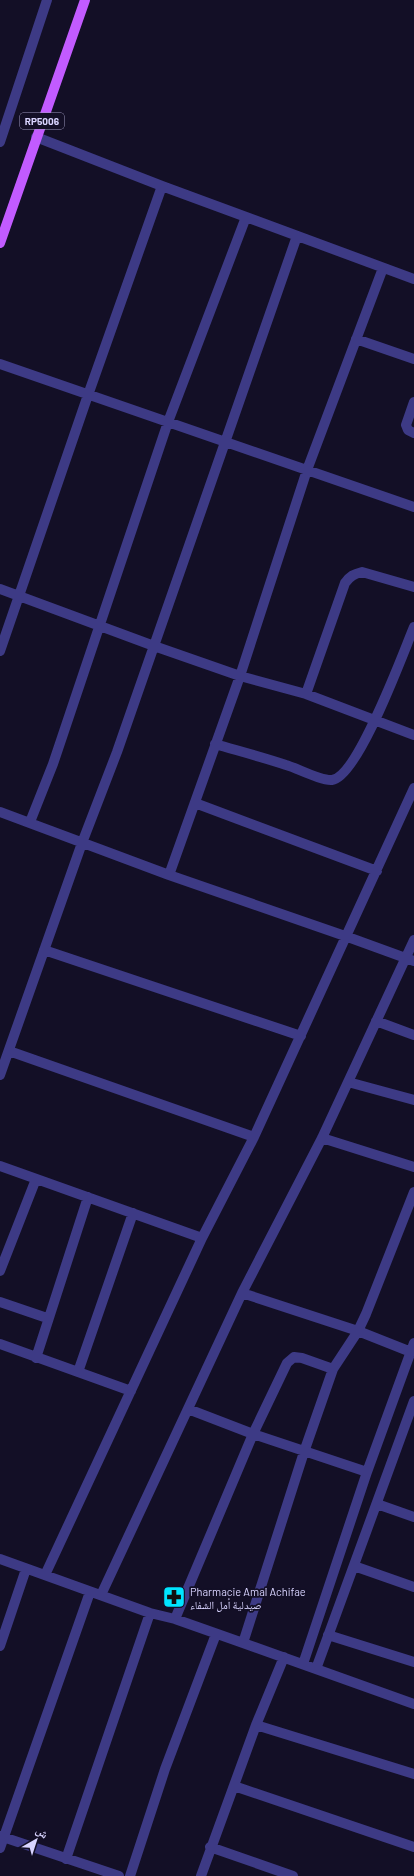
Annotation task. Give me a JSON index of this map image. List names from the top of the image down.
{
  "streets": {
    "main road": ["RP5006"]
  },
  "places": {
    "pharmacy": ["Pharmacie Amal Achifae صيدلية أمل الشفاء"]
  },
  "north": "top right"
}
